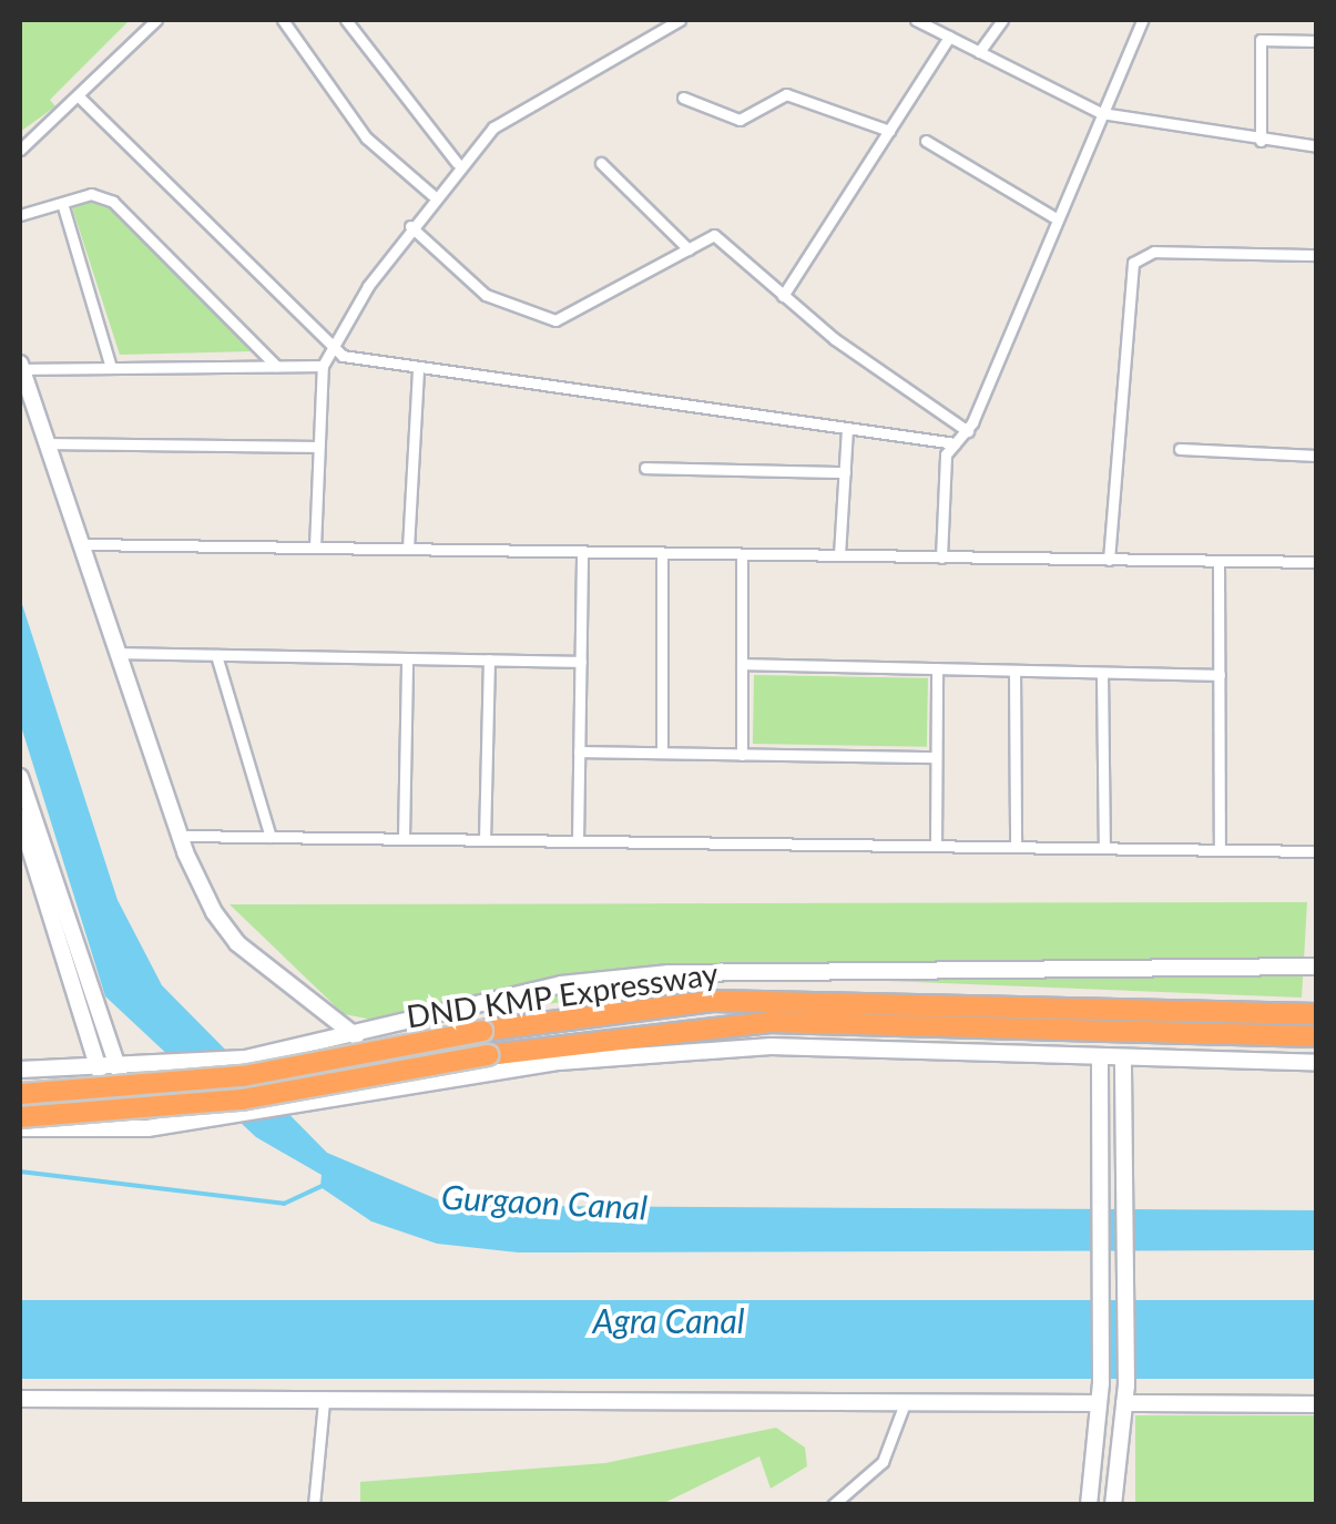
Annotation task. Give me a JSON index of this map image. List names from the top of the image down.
{
  "streets": {
    "highway": ["DND KMP Expressway"]
  },
  "water": ["Gurgaon Canal", "Agra Canal"]
}
